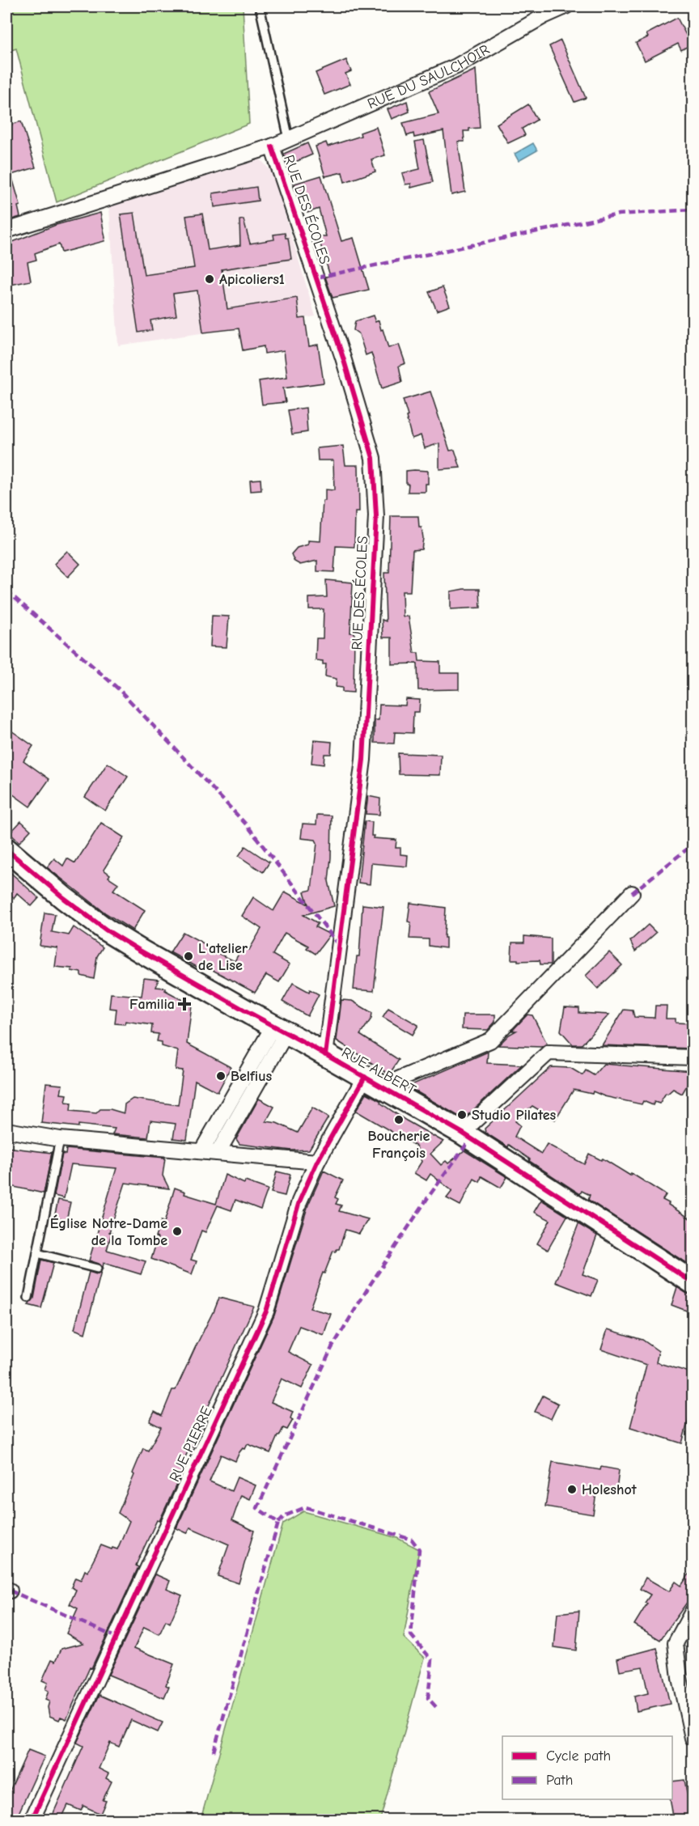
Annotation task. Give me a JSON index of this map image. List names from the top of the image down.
{
  "streets": {
    "street": [
      "RUE DU SAULCHOIR",
      "RUE DES ÉCOLES",
      "RUE ALBERT",
      "RUE PIERRE"
    ]
  },
  "crossings": [
    ["RUE DU SAULCHOIR", "RUE DES ÉCOLES"],
    ["RUE DES ÉCOLES", "RUE ALBERT"],
    ["RUE ALBERT", "RUE PIERRE"]
  ],
  "places": {
    "other": [
      "Apicoliers1",
      "L'atelier de Lise",
      "Belfius",
      "Studio Pilates",
      "Boucherie François",
      "Église Notre-Dame de la Tombe",
      "Holeshot"
    ],
    "health": ["Familia"]
  },
  "legend": ["Cycle path", "Path"]
}
